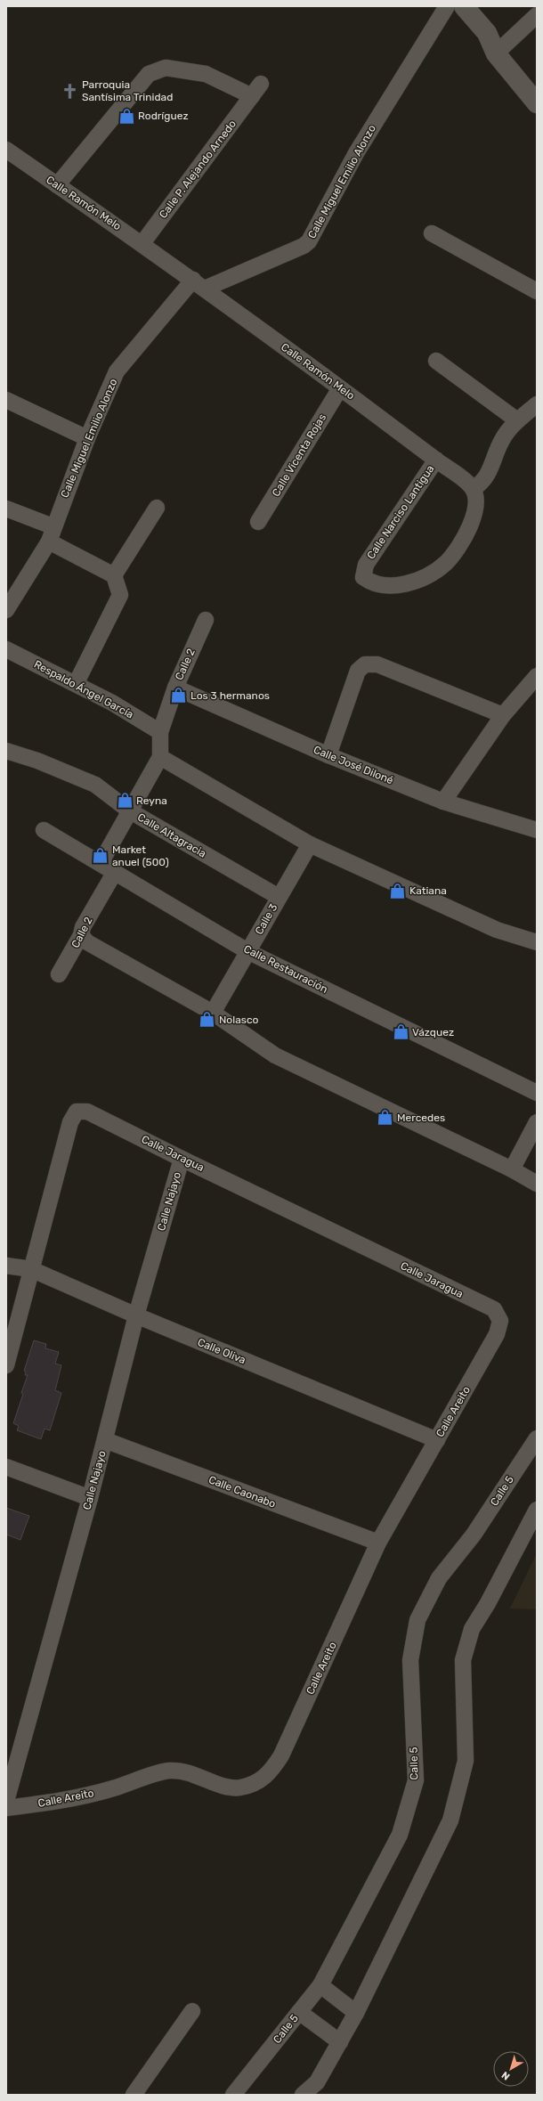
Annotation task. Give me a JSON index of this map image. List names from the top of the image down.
{
  "streets": {
    "street": [
      "Calle P. Alejando Arnedo",
      "Calle Miguel Emilio Alonzo",
      "Calle Ramón Melo",
      "Calle Vicenta Rojas",
      "Calle Narciso Lantigua",
      "Calle 2",
      "Respaldo Ángel García",
      "Calle José Diloné",
      "Calle Altagracia",
      "Calle 3",
      "Calle Restauración",
      "Calle Jaragua",
      "Calle Najayo",
      "Calle Oliva",
      "Calle Areito",
      "Calle 5",
      "Calle Caonabo"
    ]
  },
  "crossings": [
    ["Calle P. Alejando Arnedo", "Calle Ramón Melo"],
    ["Calle Miguel Emilio Alonzo", "Calle Ramón Melo"],
    ["Calle Ramón Melo", "Calle Vicenta Rojas"],
    ["Calle Ramón Melo", "Calle Narciso Lantigua"],
    ["Calle 2", "Respaldo Ángel García"],
    ["Calle 2", "Calle José Diloné"],
    ["Calle 2", "Calle Restauración"],
    ["Calle Altagracia", "Calle 3"],
    ["Calle 3", "Calle Restauración"],
    ["Calle Jaragua", "Calle Najayo"],
    ["Calle Jaragua", "Calle Oliva"],
    ["Calle Jaragua", "Calle Areito"],
    ["Calle Najayo", "Calle Oliva"],
    ["Calle Najayo", "Calle Caonabo"],
    ["Calle Oliva", "Calle Areito"],
    ["Calle Areito", "Calle Caonabo"]
  ],
  "places": {
    "church": ["Parroquia Santísima Trinidad"],
    "shop": [
      "Rodríguez",
      "Los 3 hermanos",
      "Reyna",
      "Market anuel (500)",
      "Katiana",
      "Nolasco",
      "Vázquez",
      "Mercedes"
    ]
  },
  "north": "bottom left"
}
